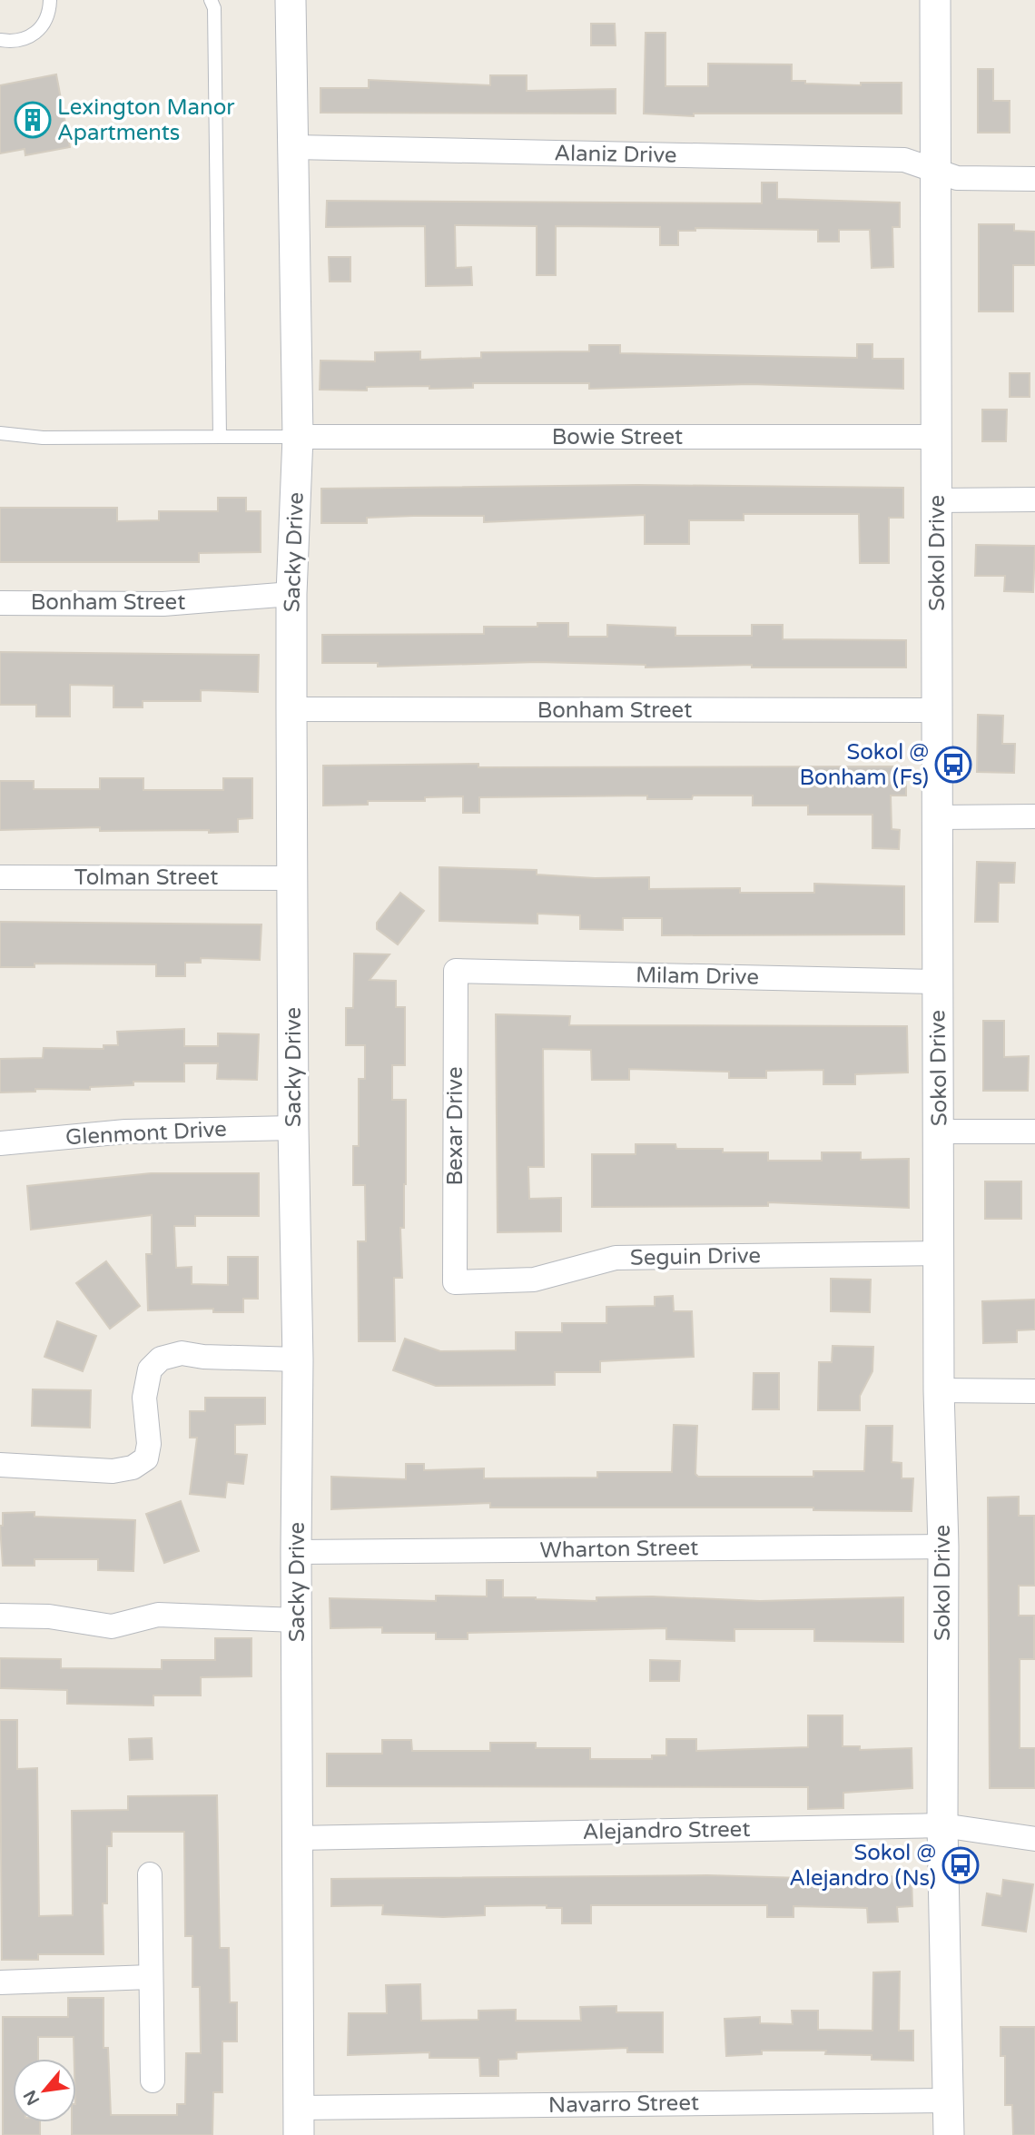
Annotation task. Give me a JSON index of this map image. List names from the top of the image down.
{
  "streets": {
    "street": [
      "Alaniz Drive",
      "Bowie Street",
      "Sacky Drive",
      "Sokol Drive",
      "Bonham Street",
      "Tolman Street",
      "Milam Drive",
      "Bexar Drive",
      "Glenmont Drive",
      "Seguin Drive",
      "Wharton Street",
      "Alejandro Street",
      "Navarro Street"
    ]
  },
  "crossings": [
    ["Alaniz Drive", "Sacky Drive"],
    ["Alaniz Drive", "Sokol Drive"],
    ["Bowie Street", "Sacky Drive"],
    ["Bowie Street", "Sokol Drive"],
    ["Sacky Drive", "Bonham Street"],
    ["Sacky Drive", "Tolman Street"],
    ["Sacky Drive", "Glenmont Drive"],
    ["Sacky Drive", "Wharton Street"],
    ["Sacky Drive", "Alejandro Street"],
    ["Sacky Drive", "Navarro Street"],
    ["Sokol Drive", "Bonham Street"],
    ["Sokol Drive", "Milam Drive"],
    ["Sokol Drive", "Seguin Drive"],
    ["Sokol Drive", "Wharton Street"],
    ["Sokol Drive", "Alejandro Street"],
    ["Sokol Drive", "Navarro Street"],
    ["Milam Drive", "Bexar Drive"],
    ["Bexar Drive", "Seguin Drive"]
  ],
  "places": {
    "building": ["Lexington Manor Apartments"],
    "bus stop": ["Sokol @ Bonham (Fs)", "Sokol @ Alejandro (Ns)"]
  },
  "north": "bottom left"
}
